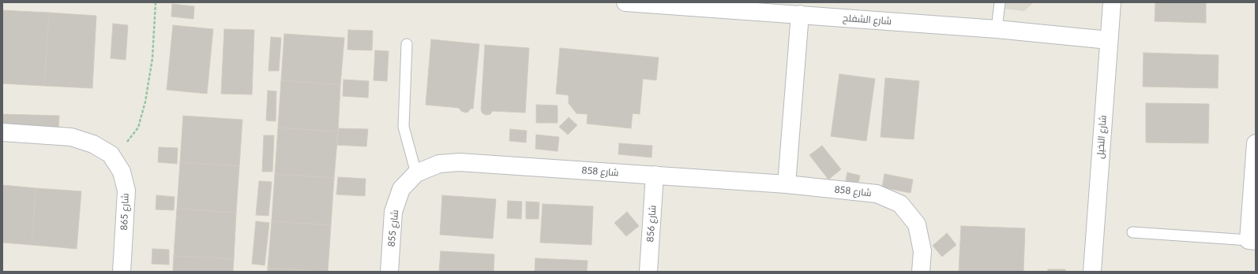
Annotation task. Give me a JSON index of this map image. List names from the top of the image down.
{
  "streets": {
    "street": [
      "شارع الشفلح",
      "شارع النخيل",
      "شارع 858",
      "شارع 865",
      "شارع 856",
      "شارع 855"
    ]
  },
  "crossings": [
    ["شارع الشفلح", "شارع النخيل"],
    ["شارع 858", "شارع 856"],
    ["شارع 858", "شارع 855"]
  ]
}
